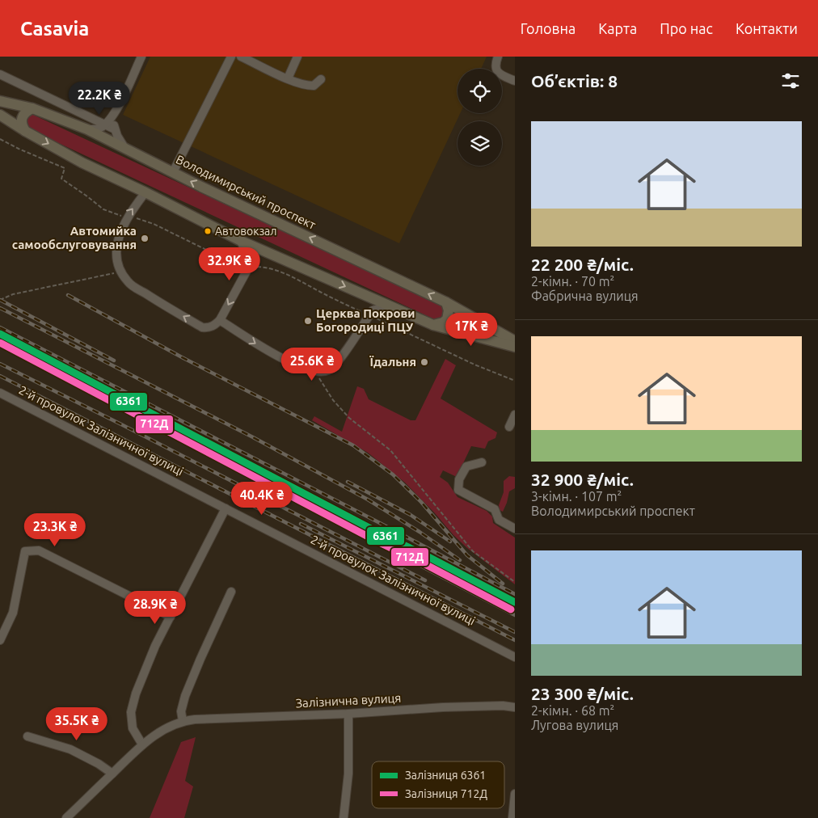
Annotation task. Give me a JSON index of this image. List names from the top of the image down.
{
  "streets": {
    "main road": ["Володимирський проспект"],
    "street": ["2-й провулок Залізничної вулиці", "Залізнична вулиця"]
  },
  "places": [
    "Автовокзал",
    "Автомийка самообслуговування",
    "Церква Покрови Богородиці ПЦУ",
    "Їдальня"
  ],
  "lines": ["rail line 6361", "rail line 712Д"],
  "legend": ["Залізниця 6361", "Залізниця 712Д"],
  "page": {
    "header": "Casavia",
    "nav": [
      "Головна",
      "Карта",
      "Про нас",
      "Контакти"
    ],
    "heading": "Об’єктів: 8",
    "price": [
      "22.2K ₴",
      "32.9K ₴",
      "17K ₴",
      "25.6K ₴",
      "40.4K ₴",
      "23.3K ₴",
      "28.9K ₴",
      "35.5K ₴"
    ],
    "list": [
      {
        "name": "22 200 ₴/міс.",
        "note": "2-кімн. · 70 m² · Фабрична вулиця"
      },
      {
        "name": "32 900 ₴/міс.",
        "note": "3-кімн. · 107 m² · Володимирський проспект"
      },
      {
        "name": "23 300 ₴/міс.",
        "note": "2-кімн. · 68 m² · Лугова вулиця"
      }
    ]
  }
}
